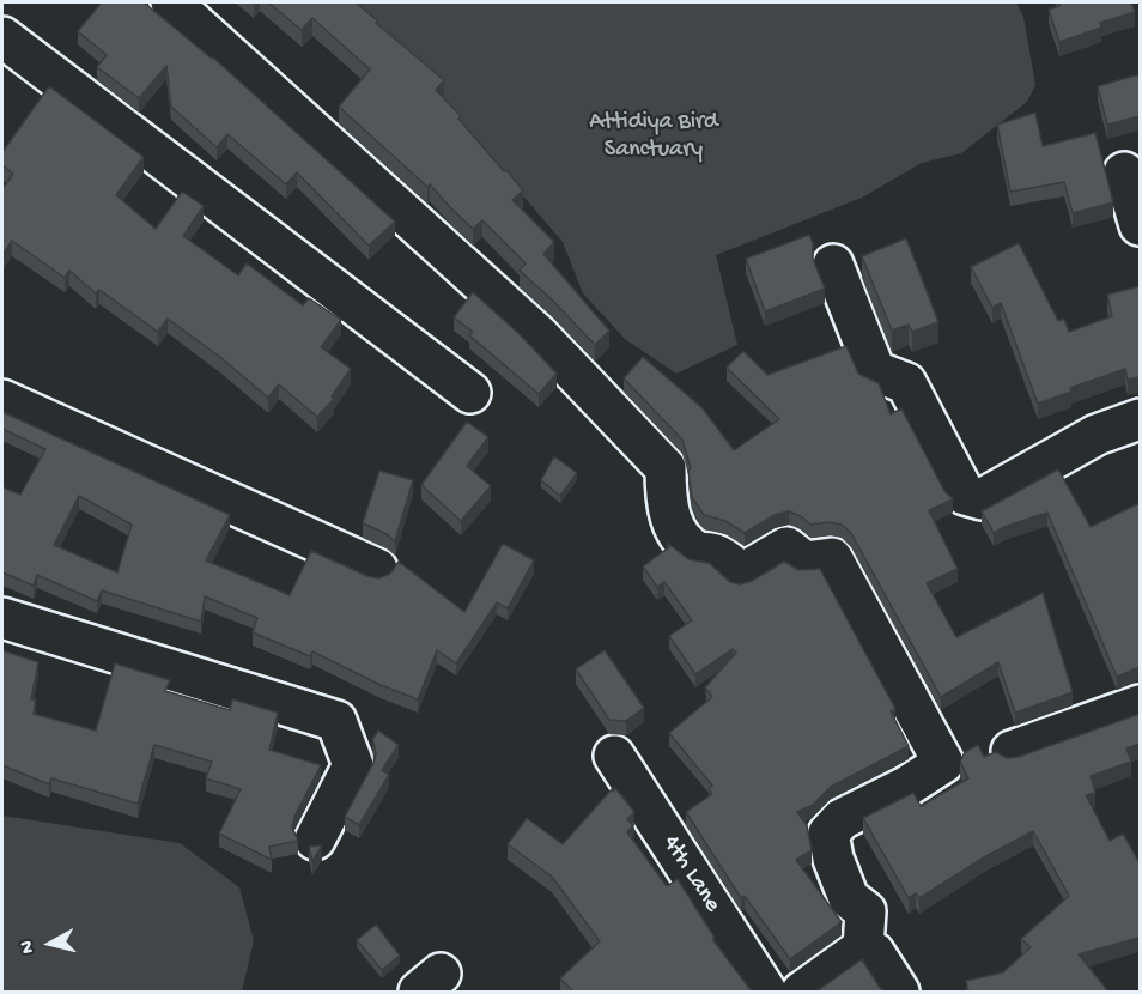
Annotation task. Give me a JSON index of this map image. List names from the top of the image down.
{
  "streets": {
    "street": ["4th Lane"]
  },
  "parks": ["Attidiya Bird Sanctuary"],
  "north": "left"
}
